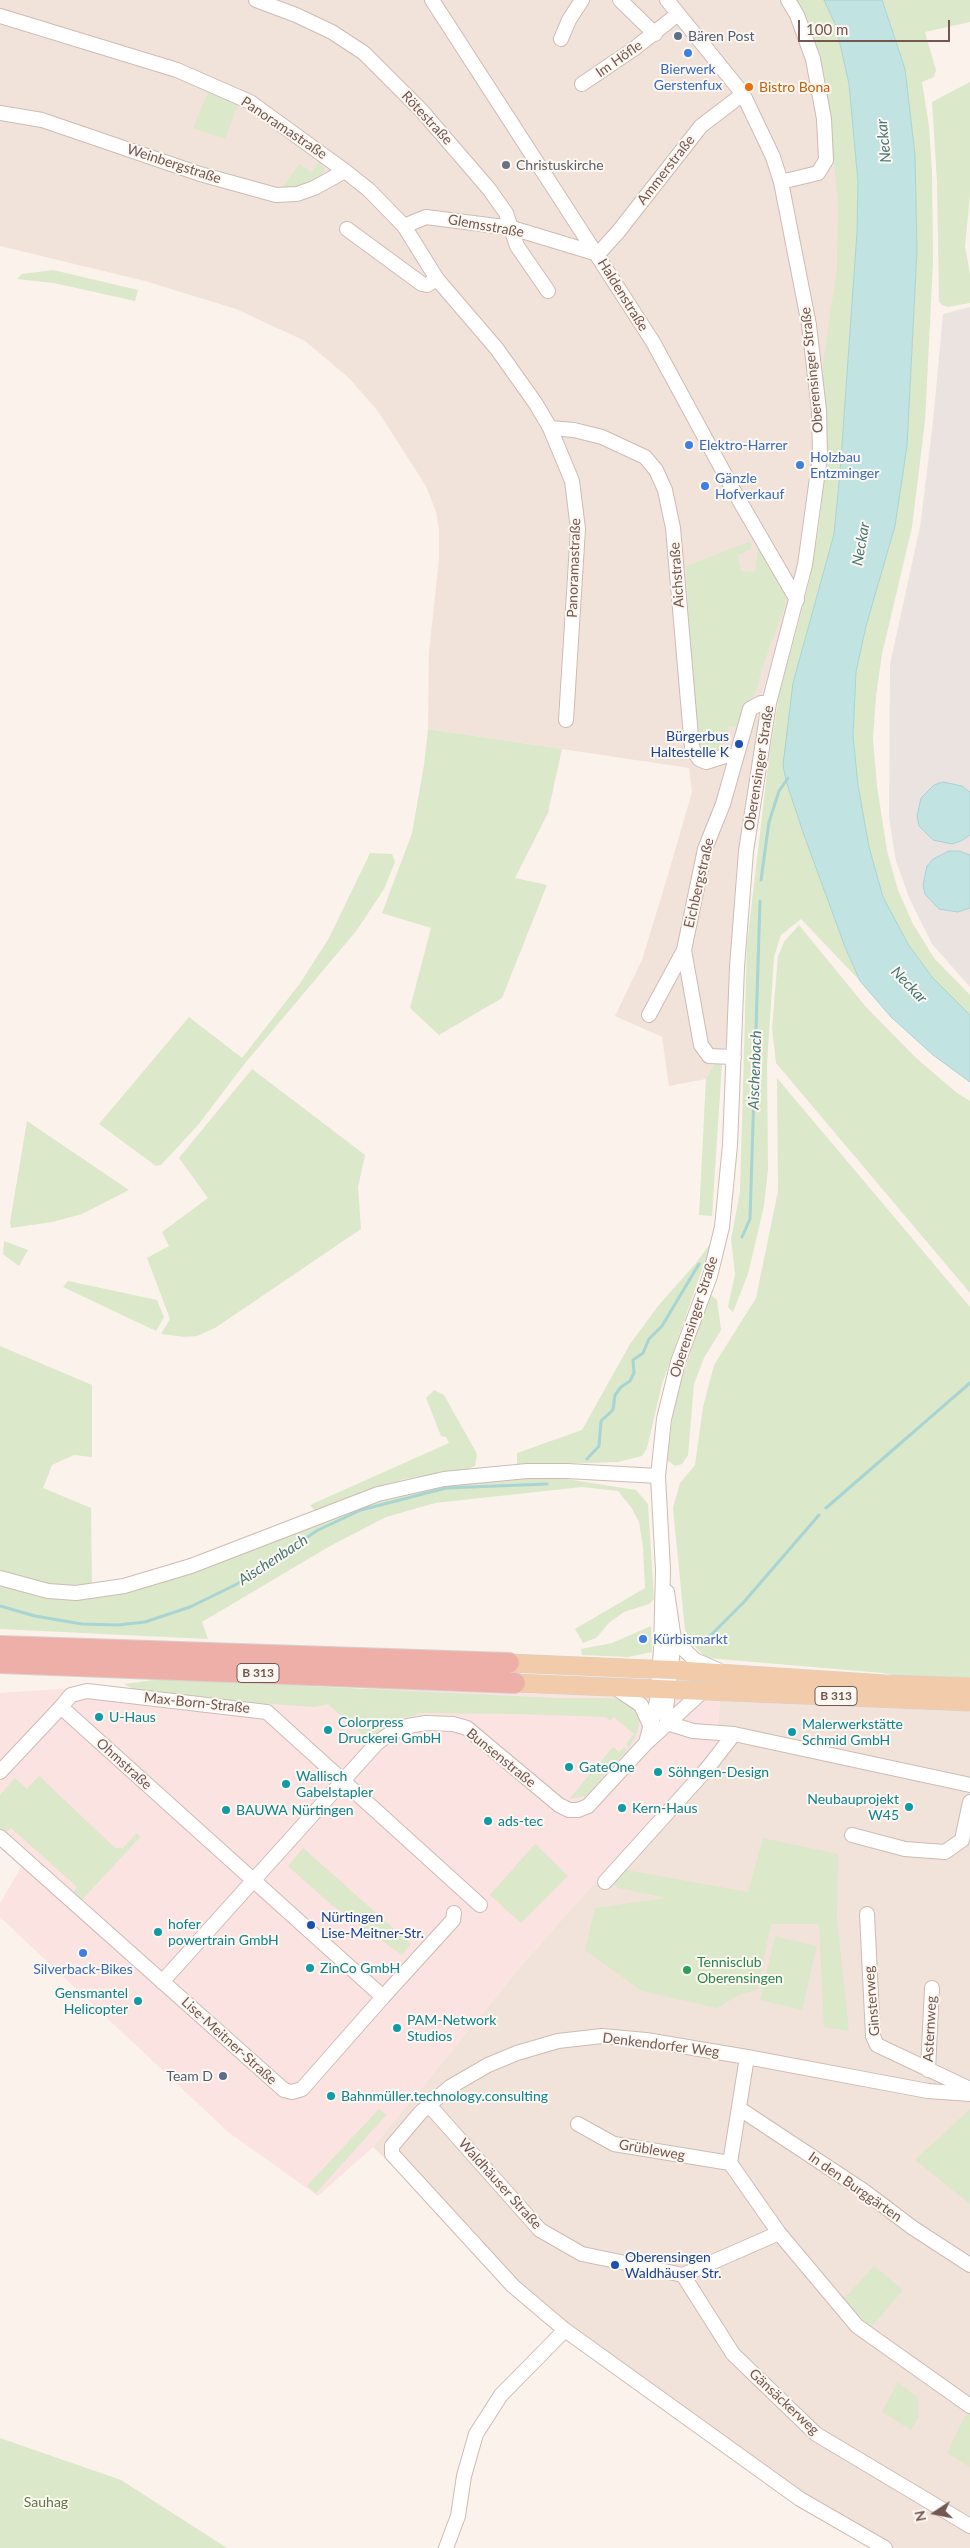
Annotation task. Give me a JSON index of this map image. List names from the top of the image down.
{
  "streets": {
    "highway": ["B 313"],
    "street": [
      "Im Höfle",
      "Rötestraße",
      "Panoramastraße",
      "Weinbergstraße",
      "Ammerstraße",
      "Glemsstraße",
      "Haldenstraße",
      "Oberensinger Straße",
      "Aichstraße",
      "Eichbergstraße",
      "Max-Born-Straße",
      "Bunsenstraße",
      "Ohmstraße",
      "Ginsterweg",
      "Asternweg",
      "Lise-Meitner-Straße",
      "Denkendorfer Weg",
      "Grübleweg",
      "Waldhäuser Straße",
      "In den Burggärten",
      "Gänsäckerweg"
    ]
  },
  "crossings": [
    ["Im Höfle", "Oberensinger Straße"],
    ["Rötestraße", "Glemsstraße"],
    ["Panoramastraße", "Weinbergstraße"],
    ["Panoramastraße", "Glemsstraße"],
    ["Panoramastraße", "Aichstraße"],
    ["Ammerstraße", "Glemsstraße"],
    ["Ammerstraße", "Haldenstraße"],
    ["Ammerstraße", "Oberensinger Straße"],
    ["Glemsstraße", "Haldenstraße"],
    ["Haldenstraße", "Oberensinger Straße"],
    ["Oberensinger Straße", "Eichbergstraße"],
    ["Oberensinger Straße", "B 313"],
    ["Aichstraße", "Eichbergstraße"],
    ["B 313", "Bunsenstraße"],
    ["Max-Born-Straße", "Bunsenstraße"],
    ["Max-Born-Straße", "Ohmstraße"],
    ["Bunsenstraße", "Ohmstraße"],
    ["Bunsenstraße", "Lise-Meitner-Straße"],
    ["Ginsterweg", "Asternweg"],
    ["Denkendorfer Weg", "Waldhäuser Straße"],
    ["Waldhäuser Straße", "Gänsäckerweg"]
  ],
  "water": ["Neckar", "Aischenbach"],
  "parks": ["Sauhag"],
  "places": [
    "Bären Post",
    "Bierwerk Gerstenfux",
    "Bistro Bona",
    "Christuskirche",
    "Elektro-Harrer",
    "Holzbau Entzminger",
    "Gänzle Hofverkauf",
    "Bürgerbus Haltestelle K",
    "Kürbismarkt",
    "U-Haus",
    "Colorpress Druckerei GmbH",
    "Malerwerkstätte Schmid GmbH",
    "GateOne",
    "Söhngen-Design",
    "Wallisch Gabelstapler",
    "Neubauprojekt W45",
    "Kern-Haus",
    "BAUWA Nürtingen",
    "ads-tec",
    "Nürtingen Lise-Meitner-Str.",
    "hofer powertrain GmbH",
    "Silverback-Bikes",
    "ZinCo GmbH",
    "Tennisclub Oberensingen",
    "Gensmantel Helicopter",
    "PAM-Network Studios",
    "Team D",
    "Bahnmüller.technology.consulting",
    "Oberensingen Waldhäuser Str."
  ],
  "scale_bar": "100 m",
  "north": "left"
}
